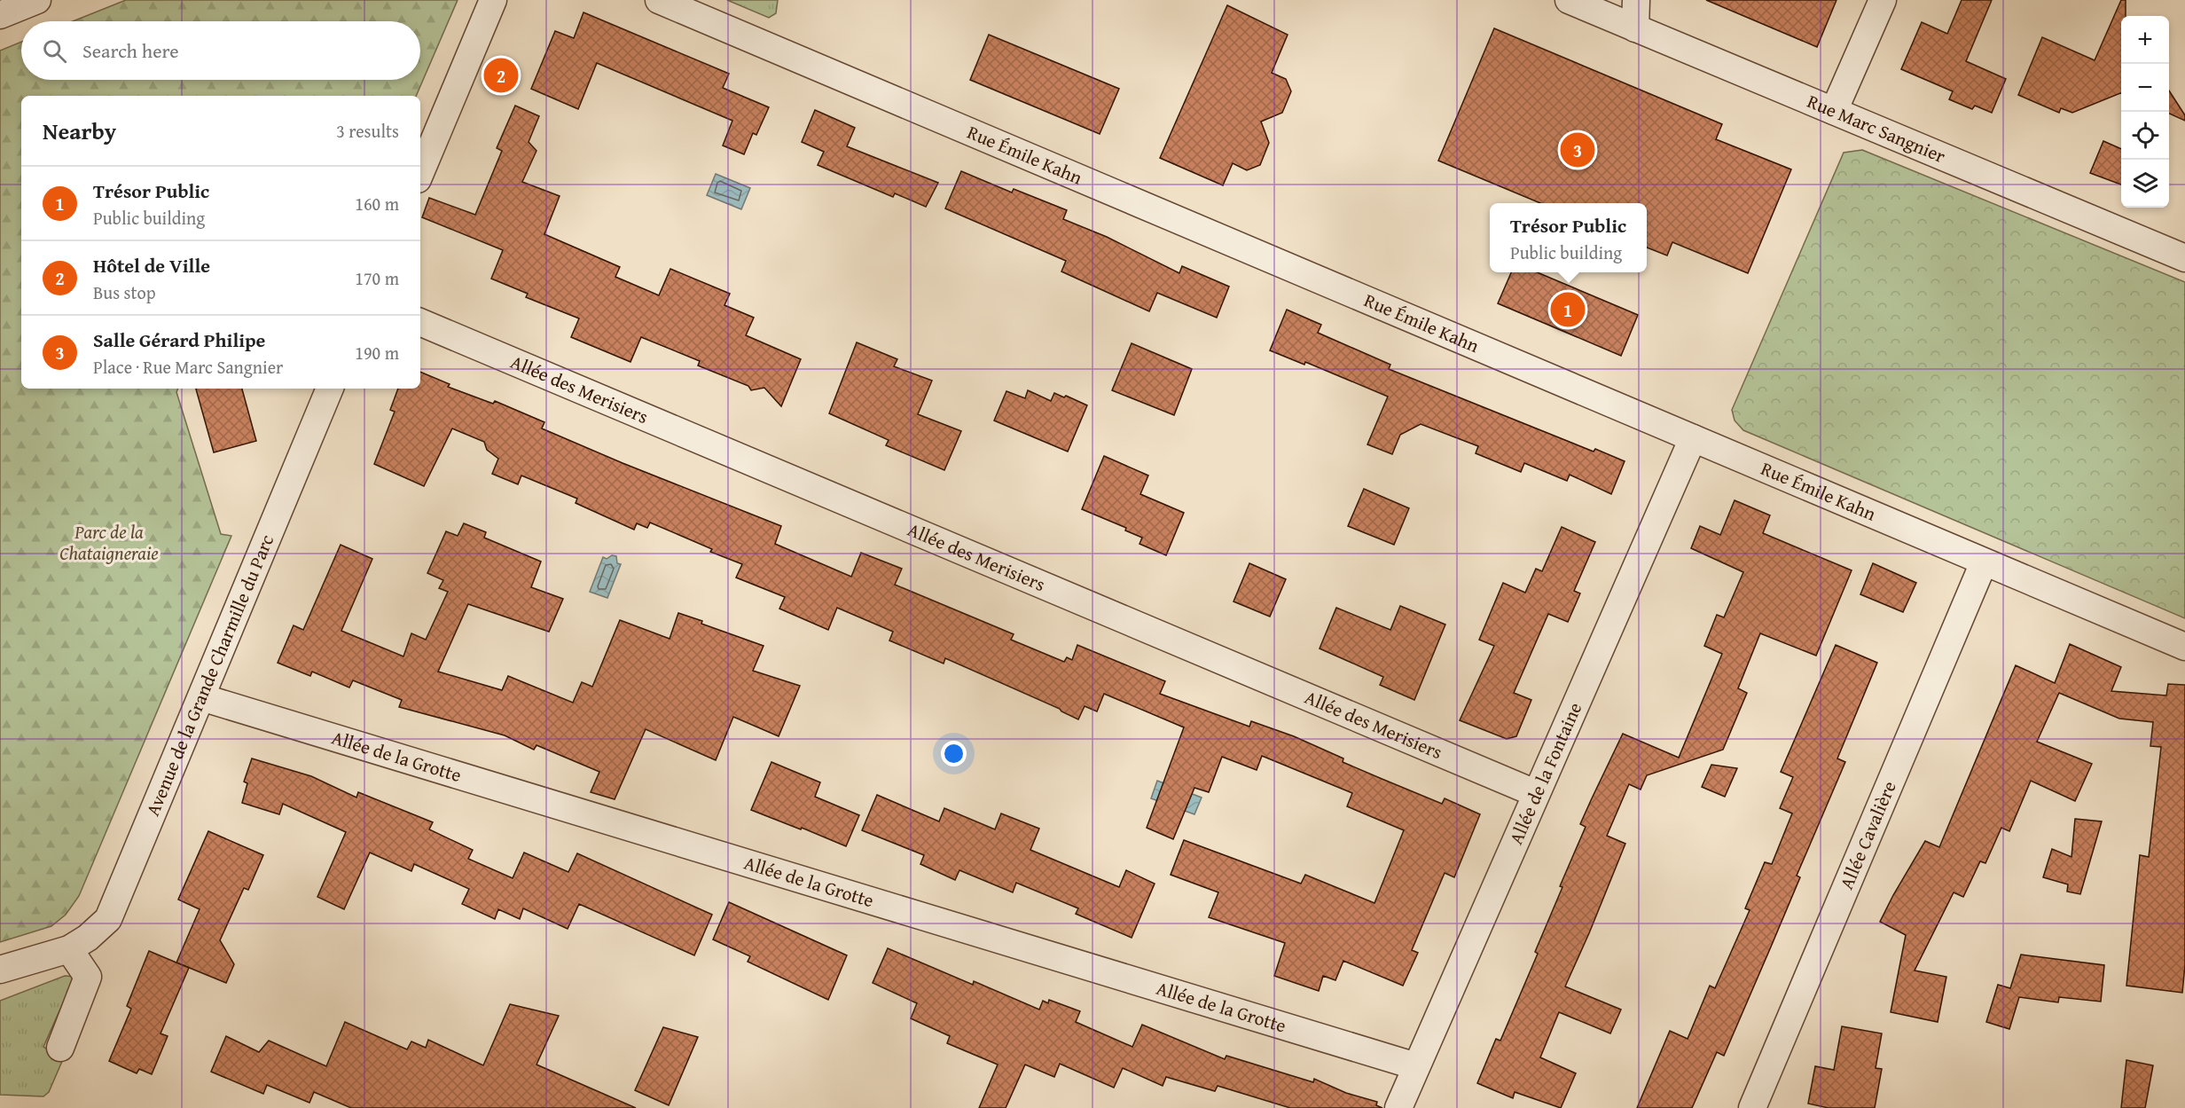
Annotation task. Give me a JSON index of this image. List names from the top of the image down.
{
  "streets": {
    "street": [
      "Rue Marc Sangnier",
      "Rue Émile Kahn",
      "Allée des Merisiers",
      "Avenue de la Grande Charmille du Parc",
      "Allée de la Grotte",
      "Allée de la Fontaine",
      "Allée Cavalière"
    ]
  },
  "crossings": [
    ["Rue Émile Kahn", "Allée de la Fontaine"],
    ["Rue Émile Kahn", "Allée Cavalière"],
    ["Allée des Merisiers", "Allée de la Fontaine"],
    ["Avenue de la Grande Charmille du Parc", "Allée de la Grotte"],
    ["Allée de la Grotte", "Allée de la Fontaine"]
  ],
  "parks": ["Parc de la Chataigneraie"],
  "page": {
    "map_buttons": ["+", "−"],
    "search": "Search here",
    "pins": ["2", "3", "1"],
    "heading": ["Nearby", "3 results"],
    "list": [
      {
        "mark": "1",
        "name": "Trésor Public",
        "note": "Public building",
        "value": "160 m"
      },
      {
        "mark": "2",
        "name": "Hôtel de Ville",
        "note": "Bus stop",
        "value": "170 m"
      },
      {
        "mark": "3",
        "name": "Salle Gérard Philipe",
        "note": "Place · Rue Marc Sangnier",
        "value": "190 m"
      }
    ],
    "popup": ["Trésor Public", "Public building"]
  }
}
